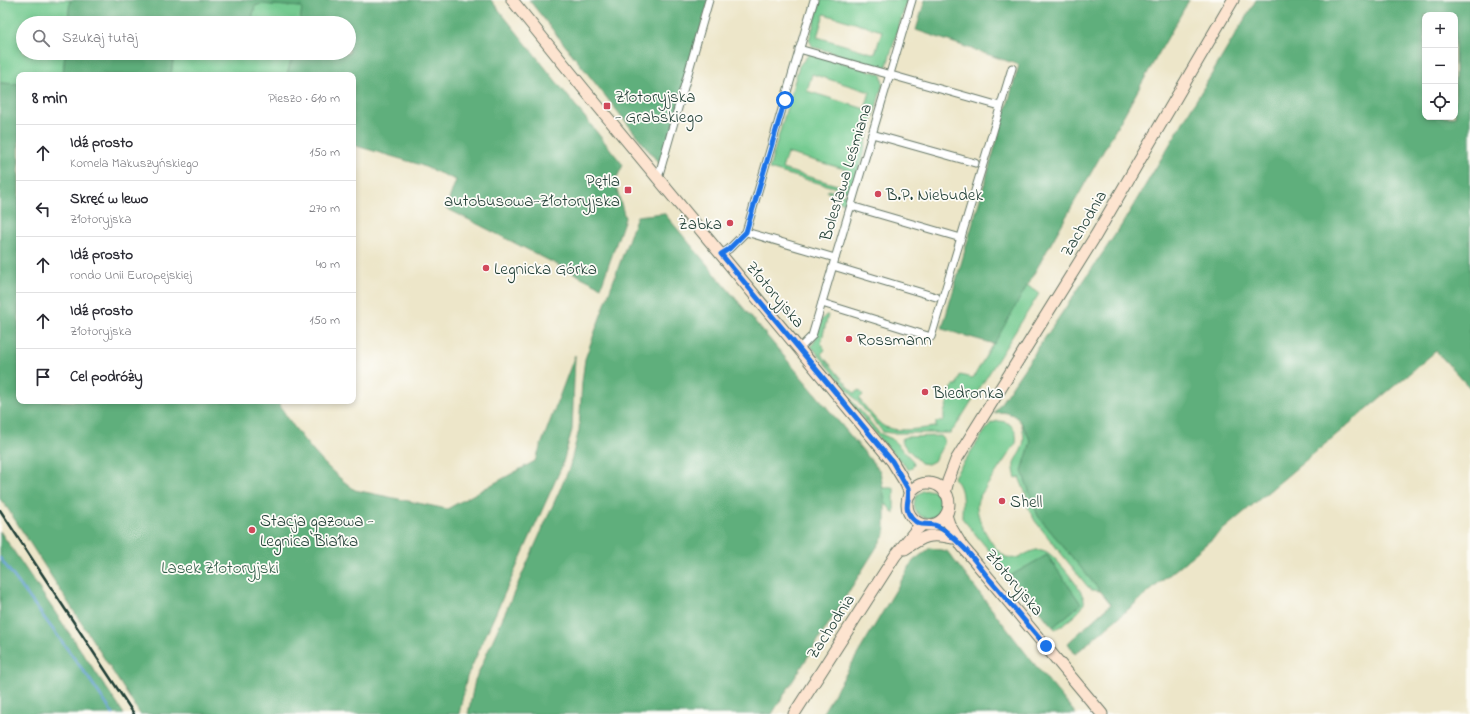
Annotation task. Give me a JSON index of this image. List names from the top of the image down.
{
  "streets": {
    "main road": ["Zachodnia", "Złotoryjska"],
    "street": ["Bolesława Leśmiana"]
  },
  "crossings": [
    ["Bolesława Leśmiana", "Złotoryjska"],
    ["Zachodnia", "Złotoryjska"]
  ],
  "parks": ["Lasek Złotoryjski"],
  "places": {
    "transit": ["Złotoryjska - Grabskiego", "Pętla autobusowa-Złotoryjska"],
    "other": [
      "B.P. Niebudek",
      "Żabka",
      "Legnicka Górka",
      "Rossmann",
      "Biedronka",
      "Shell",
      "Stacja gazowa - Legnica Białka"
    ]
  },
  "page": {
    "map_buttons": ["+", "−"],
    "search": "Szukaj tutaj",
    "heading": ["8 min", "Pieszo · 610 m"],
    "list": [
      ["Idź prosto", "Kornela Makuszyńskiego", "150 m"],
      ["Skręć w lewo", "Złotoryjska", "270 m"],
      ["Idź prosto", "rondo Unii Europejskiej", "40 m"],
      ["Idź prosto", "Złotoryjska", "150 m"],
      "Cel podróży"
    ]
  }
}
